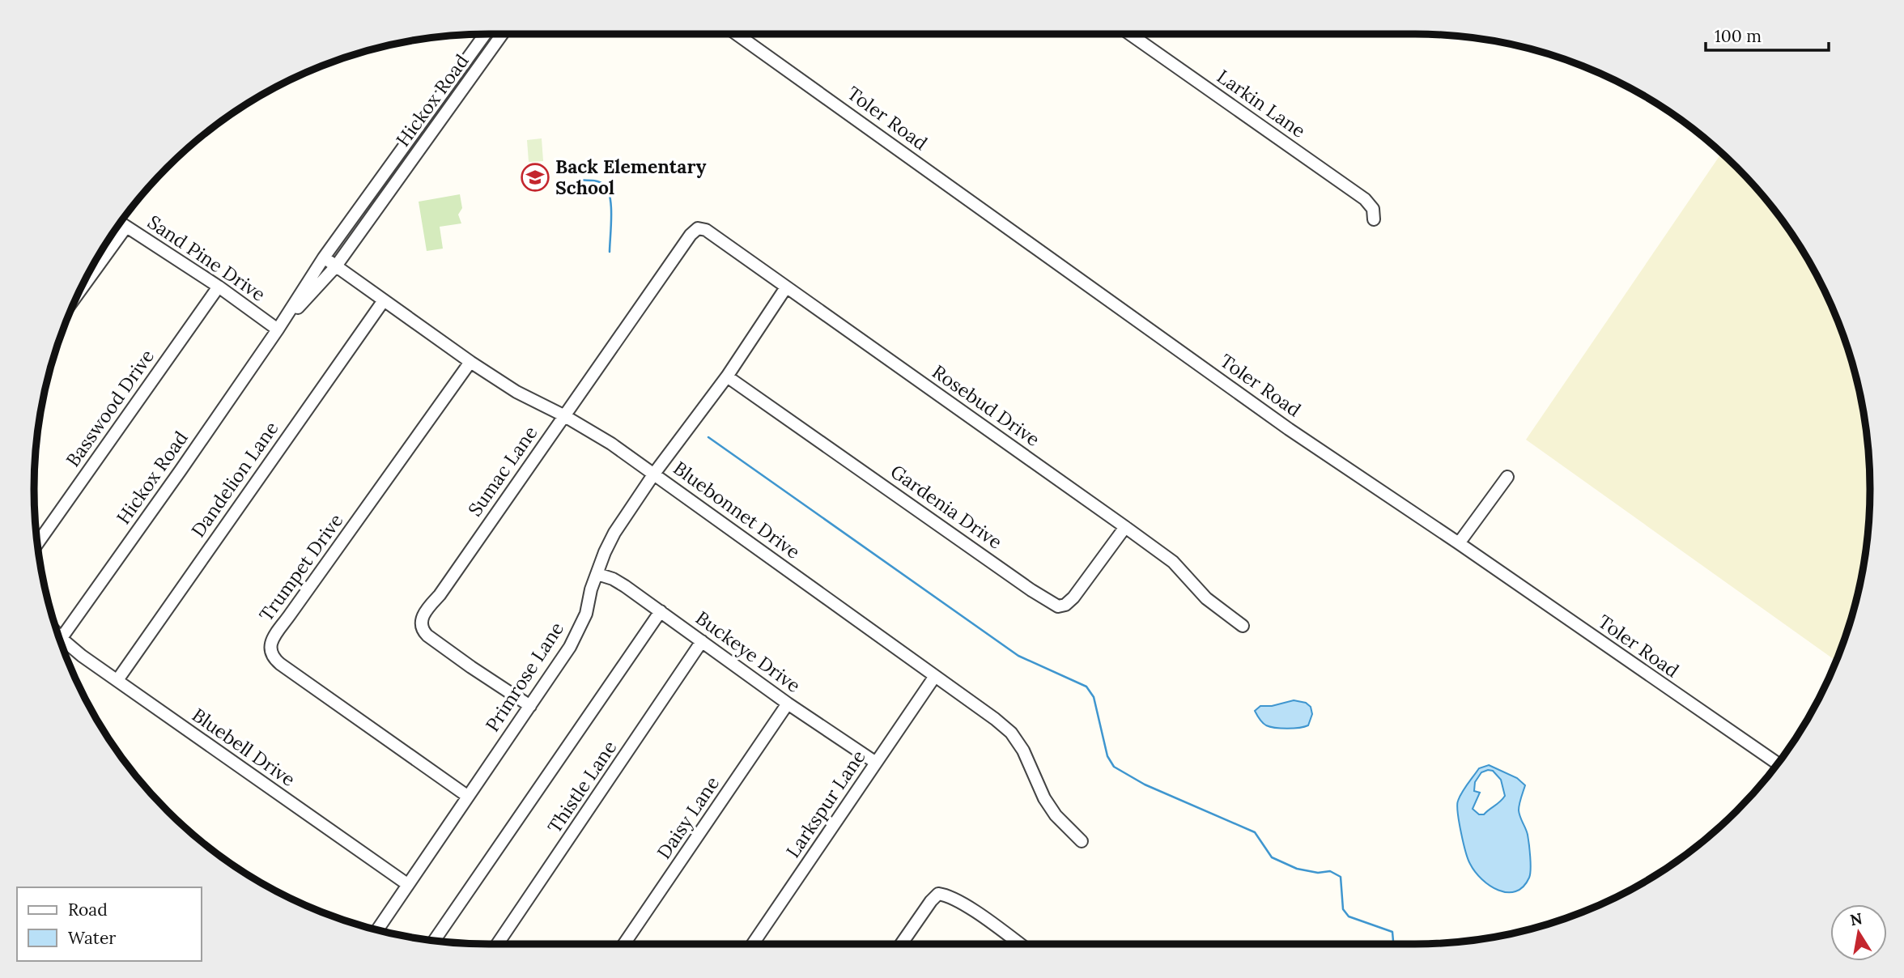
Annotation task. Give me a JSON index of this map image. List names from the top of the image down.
{
  "streets": {
    "street": [
      "Hickox Road",
      "Larkin Lane",
      "Toler Road",
      "Sand Pine Drive",
      "Rosebud Drive",
      "Basswood Drive",
      "Sumac Lane",
      "Dandelion Lane",
      "Gardenia Drive",
      "Bluebonnet Drive",
      "Trumpet Drive",
      "Buckeye Drive",
      "Primrose Lane",
      "Bluebell Drive",
      "Thistle Lane",
      "Larkspur Lane",
      "Daisy Lane"
    ]
  },
  "crossings": [
    ["Hickox Road", "Sand Pine Drive"],
    ["Hickox Road", "Bluebonnet Drive"],
    ["Sand Pine Drive", "Basswood Drive"],
    ["Rosebud Drive", "Sumac Lane"],
    ["Rosebud Drive", "Gardenia Drive"],
    ["Rosebud Drive", "Primrose Lane"],
    ["Sumac Lane", "Bluebonnet Drive"],
    ["Sumac Lane", "Primrose Lane"],
    ["Dandelion Lane", "Bluebonnet Drive"],
    ["Dandelion Lane", "Bluebell Drive"],
    ["Gardenia Drive", "Primrose Lane"],
    ["Bluebonnet Drive", "Trumpet Drive"],
    ["Bluebonnet Drive", "Primrose Lane"],
    ["Bluebonnet Drive", "Larkspur Lane"],
    ["Trumpet Drive", "Primrose Lane"],
    ["Buckeye Drive", "Primrose Lane"],
    ["Buckeye Drive", "Thistle Lane"],
    ["Buckeye Drive", "Larkspur Lane"],
    ["Buckeye Drive", "Daisy Lane"],
    ["Primrose Lane", "Bluebell Drive"]
  ],
  "places": {
    "school or university": ["Back Elementary School"]
  },
  "legend": ["Road", "Water"],
  "scale_bar": "100 m",
  "north": "top"
}
